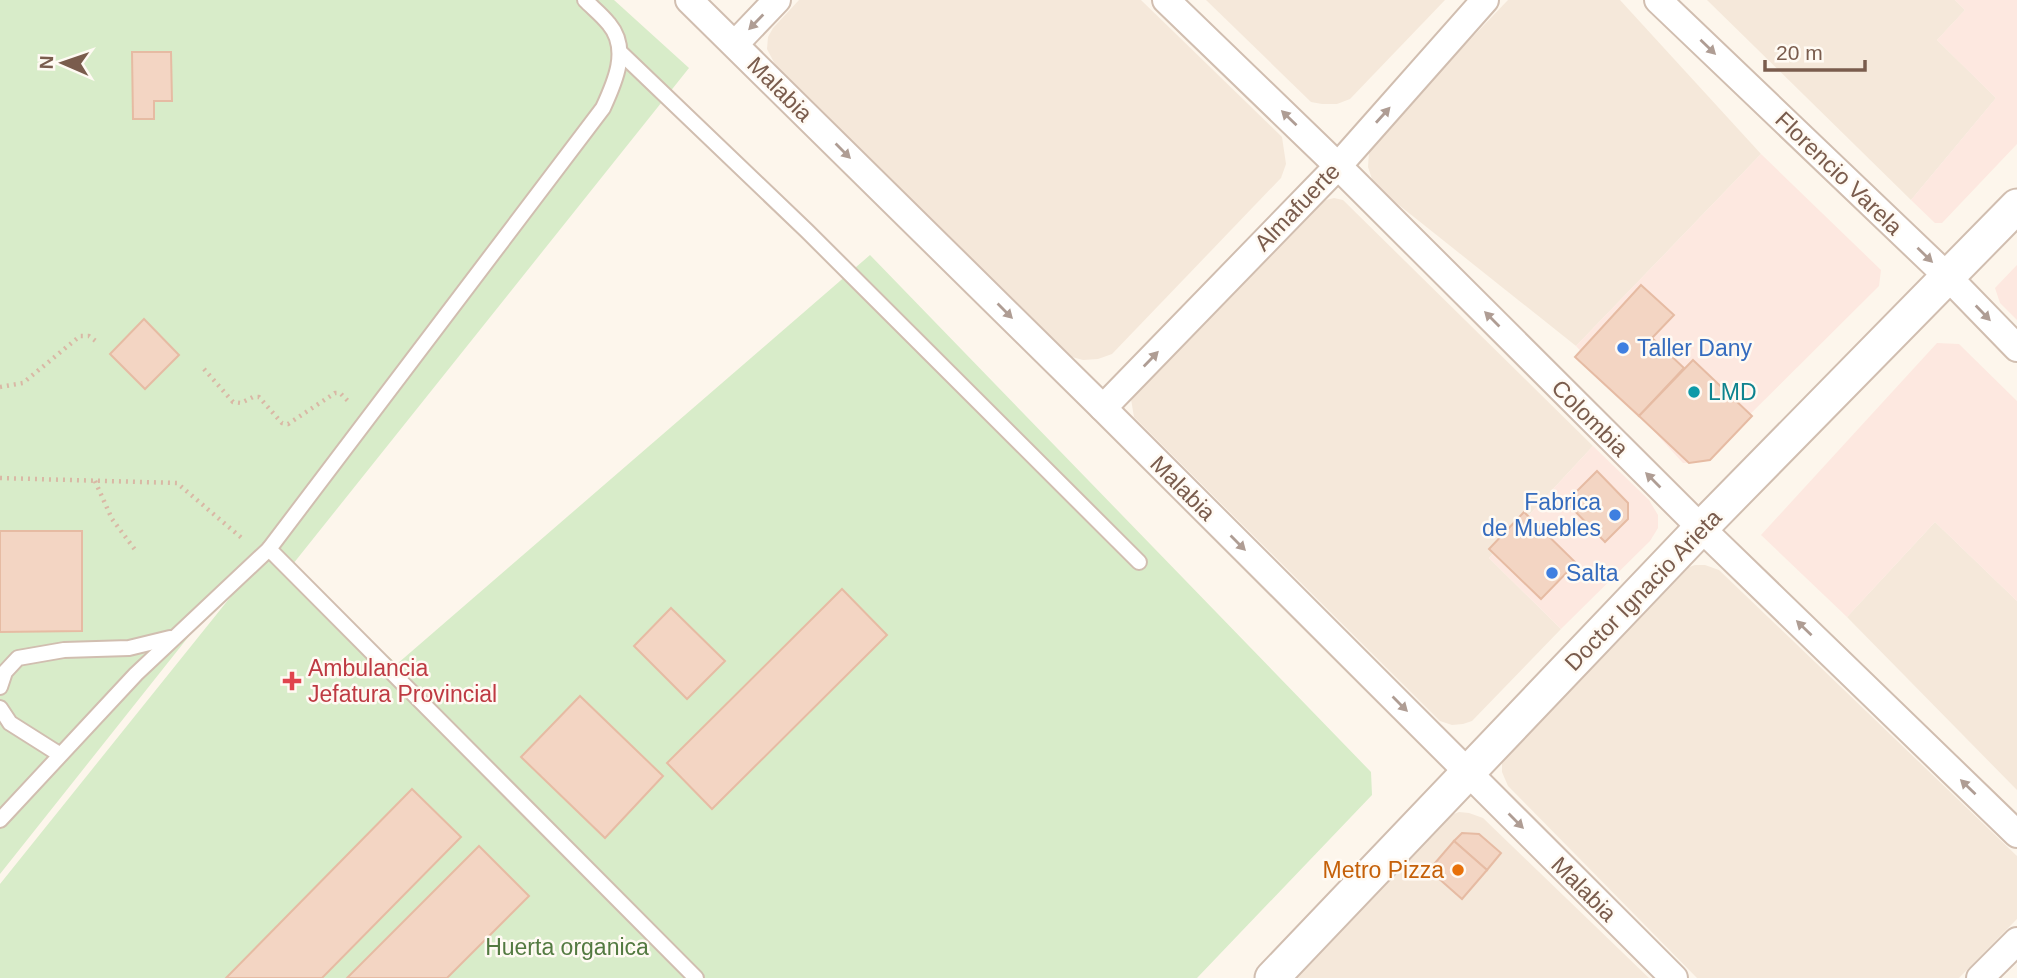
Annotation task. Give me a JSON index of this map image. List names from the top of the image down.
{
  "streets": {
    "street": [
      "Malabia",
      "Florencio Varela",
      "Almafuerte",
      "Colombia",
      "Doctor Ignacio Arieta"
    ]
  },
  "crossings": [
    ["Malabia", "Almafuerte"],
    ["Malabia", "Doctor Ignacio Arieta"],
    ["Florencio Varela", "Doctor Ignacio Arieta"],
    ["Almafuerte", "Colombia"],
    ["Colombia", "Doctor Ignacio Arieta"]
  ],
  "one_way": [
    "Malabia",
    "Florencio Varela",
    "Almafuerte",
    "Colombia"
  ],
  "parks": ["Huerta organica"],
  "places": {
    "other": [
      "Taller Dany",
      "LMD",
      "Fabrica de Muebles",
      "Salta",
      "Metro Pizza"
    ],
    "health": ["Ambulancia Jefatura Provincial"]
  },
  "scale_bar": "20 m",
  "north": "left"
}
